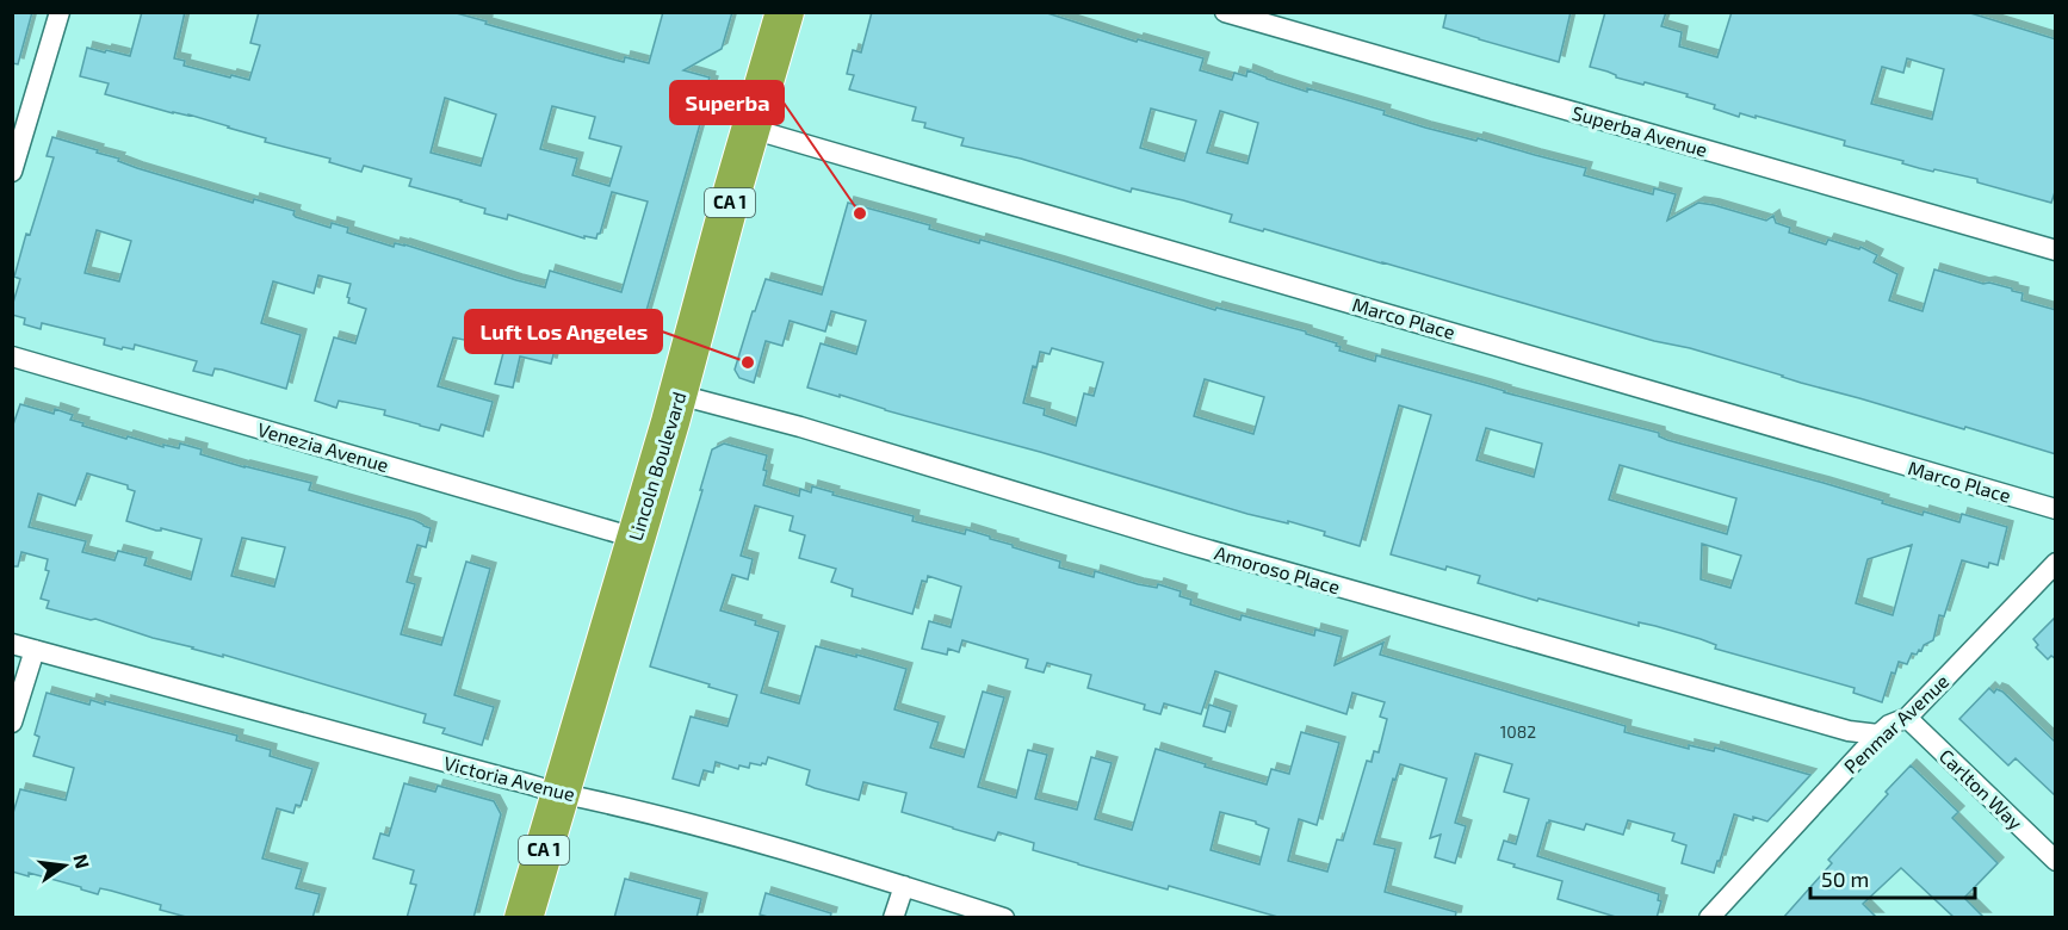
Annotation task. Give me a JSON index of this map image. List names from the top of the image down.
{
  "streets": {
    "highway": ["CA 1", "Lincoln Boulevard"],
    "street": [
      "Superba Avenue",
      "Marco Place",
      "Venezia Avenue",
      "Amoroso Place",
      "Penmar Avenue",
      "Victoria Avenue",
      "Carlton Way"
    ]
  },
  "crossings": [
    ["Marco Place", "Lincoln Boulevard"],
    ["Venezia Avenue", "Lincoln Boulevard"],
    ["Lincoln Boulevard", "Amoroso Place"],
    ["Lincoln Boulevard", "Victoria Avenue"],
    ["Amoroso Place", "Penmar Avenue"],
    ["Penmar Avenue", "Carlton Way"]
  ],
  "places": ["Superba", "Luft Los Angeles"],
  "house_numbers": ["1082"],
  "scale_bar": "50 m",
  "north": "right"
}
